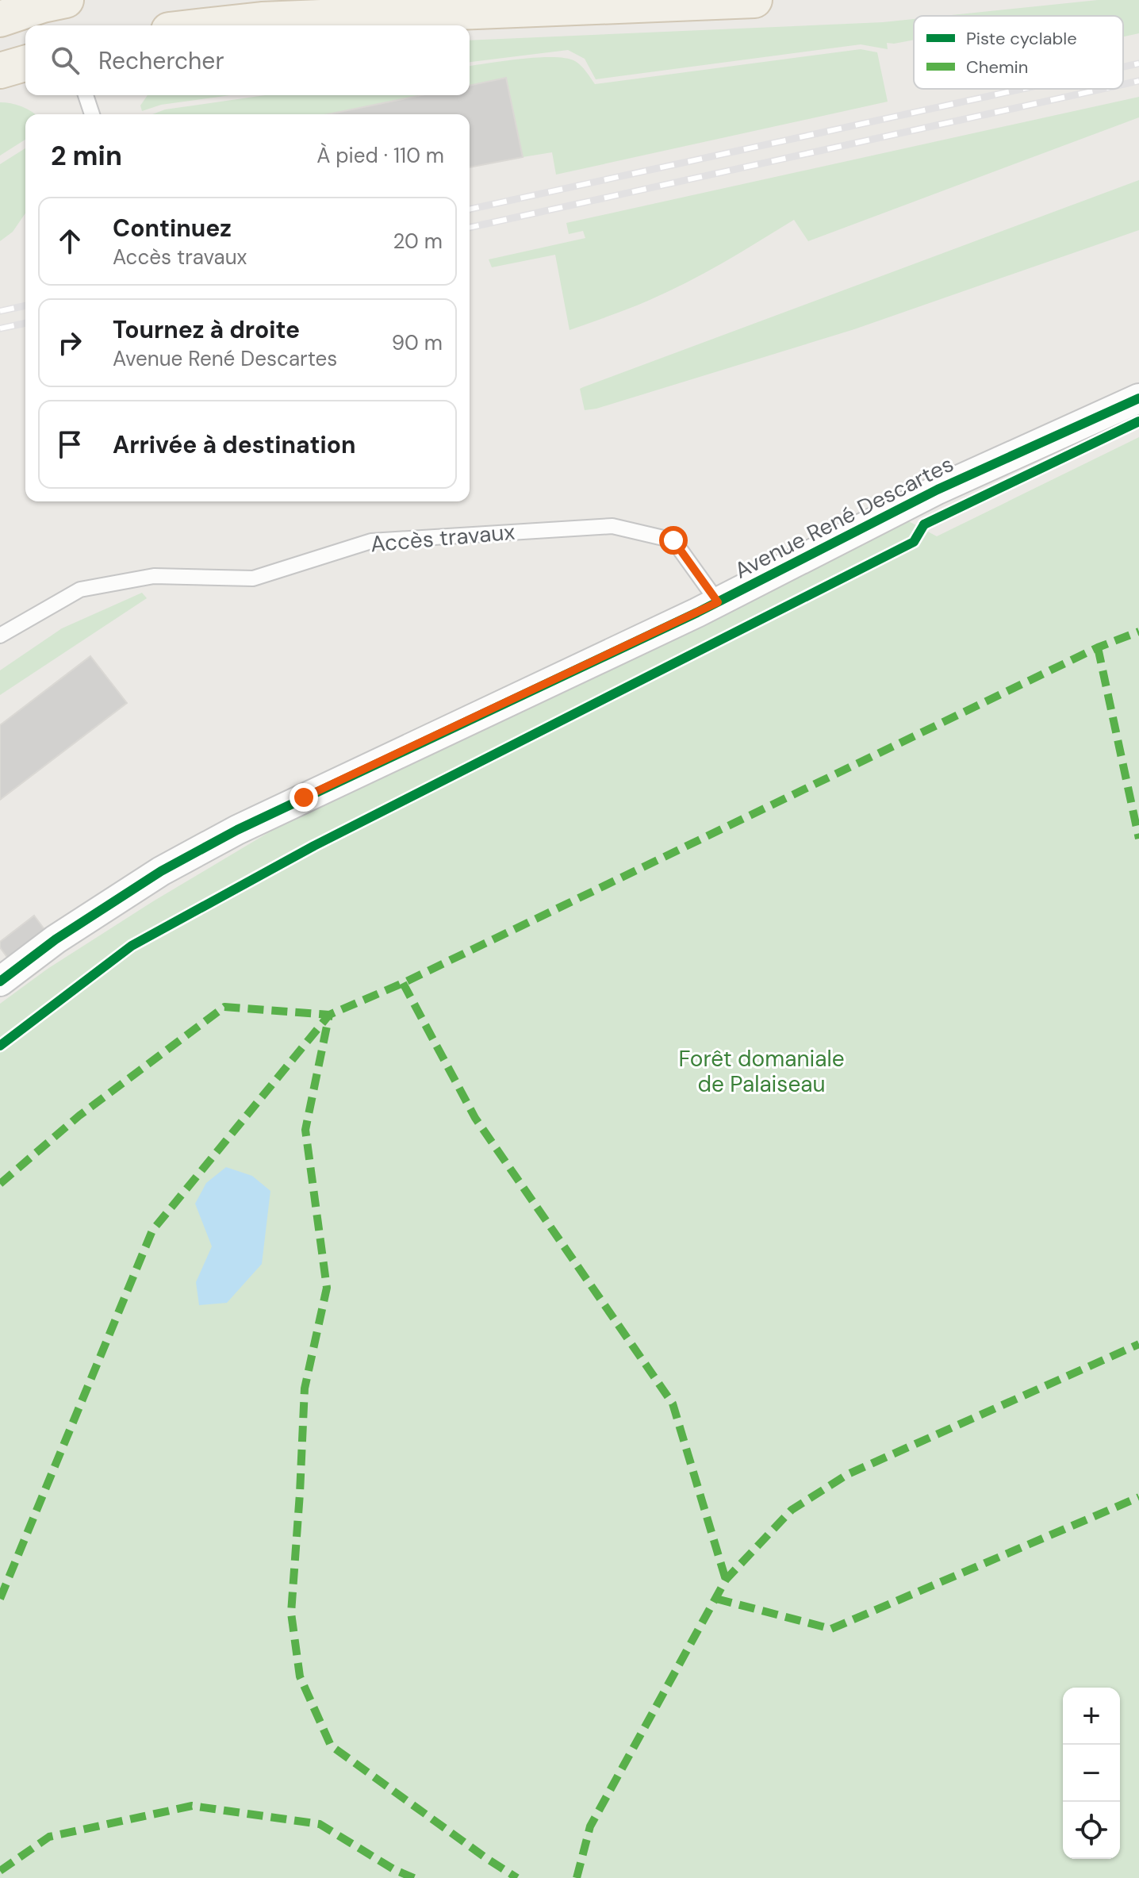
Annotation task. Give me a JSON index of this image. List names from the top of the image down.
{
  "streets": {
    "street": ["Avenue René Descartes"],
    "lane": ["Accès travaux"]
  },
  "crossings": [
    ["Avenue René Descartes", "Accès travaux"]
  ],
  "parks": ["Forêt domaniale de Palaiseau"],
  "legend": ["Piste cyclable", "Chemin"],
  "page": {
    "search": "Rechercher",
    "heading": ["2 min", "À pied · 110 m"],
    "list": [
      ["Continuez", "Accès travaux", "20 m"],
      ["Tournez à droite", "Avenue René Descartes", "90 m"],
      "Arrivée à destination"
    ],
    "map_buttons": ["+", "−"]
  }
}
